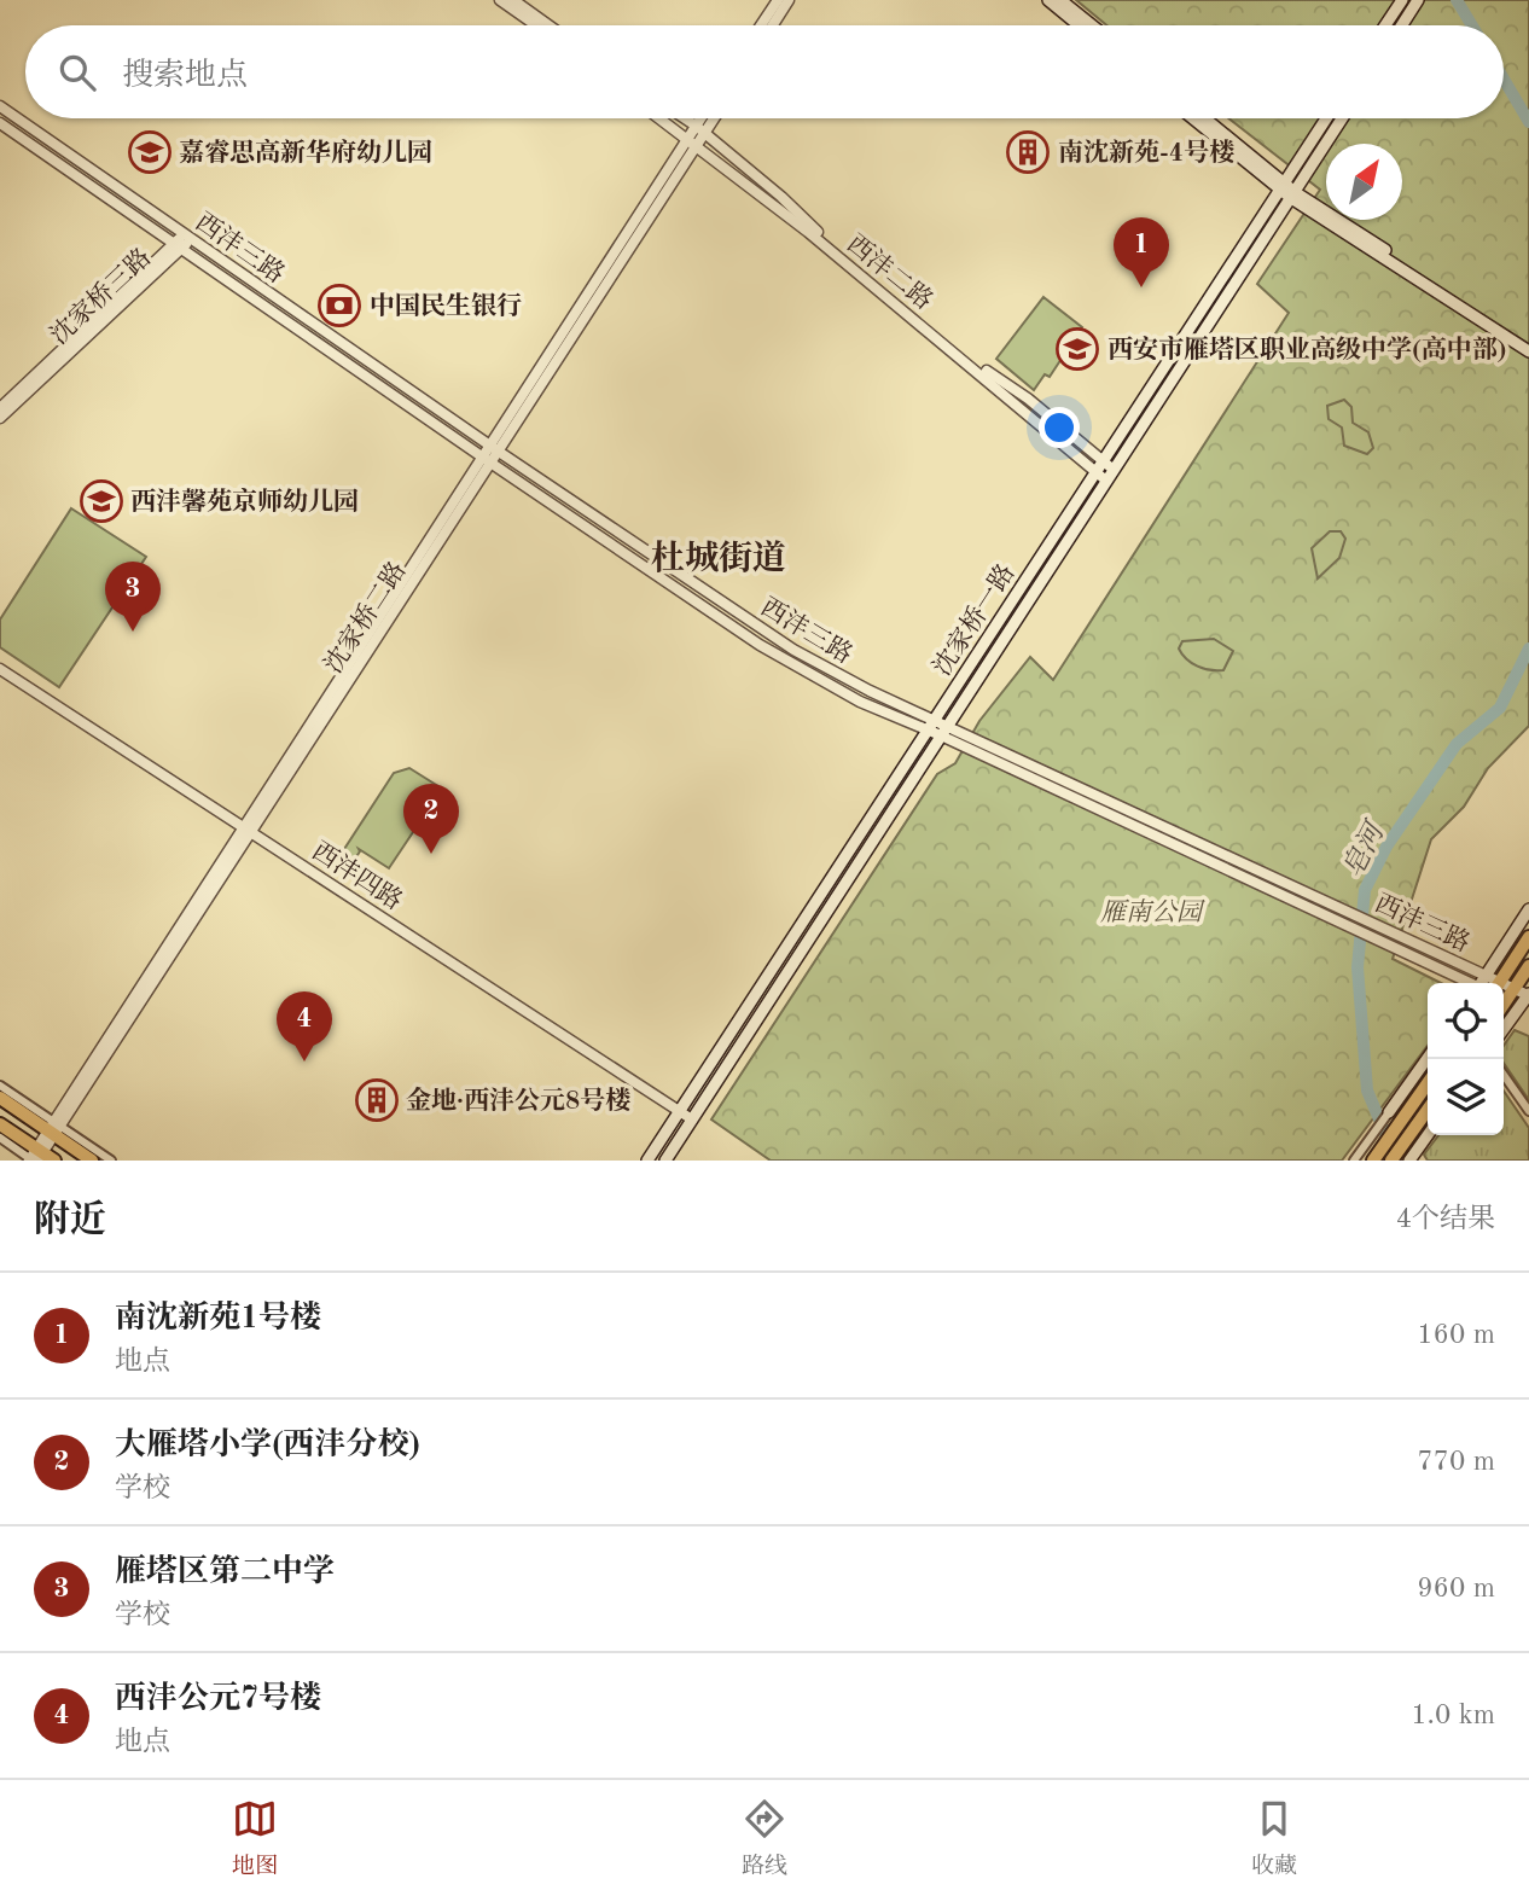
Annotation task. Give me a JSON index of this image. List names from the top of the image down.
{
  "streets": {
    "main road": ["沈家桥一路"],
    "street": [
      "西沣三路",
      "西沣二路",
      "沈家桥三路",
      "沈家桥二路",
      "西沣四路"
    ]
  },
  "crossings": [
    ["西沣三路", "沈家桥三路"],
    ["西沣三路", "沈家桥二路"],
    ["西沣三路", "沈家桥一路"],
    ["西沣二路", "沈家桥二路"],
    ["西沣二路", "沈家桥一路"],
    ["沈家桥二路", "西沣四路"],
    ["沈家桥一路", "西沣四路"]
  ],
  "districts": ["杜城街道"],
  "water": ["皂河"],
  "parks": ["雁南公园"],
  "places": {
    "school or university": ["嘉睿思高新华府幼儿园", "西安市雁塔区职业高级中学(高中部)", "西沣馨苑京师幼儿园"],
    "building": ["南沈新苑-4号楼", "金地·西沣公元8号楼"],
    "bank": ["中国民生银行"]
  },
  "north": "top right",
  "page": {
    "search": "搜索地点",
    "pins": [
      "1",
      "3",
      "2",
      "4"
    ],
    "heading": ["附近", "4个结果"],
    "list": [
      {
        "mark": "1",
        "name": "南沈新苑1号楼",
        "note": "地点",
        "value": "160 m"
      },
      {
        "mark": "2",
        "name": "大雁塔小学(西沣分校)",
        "note": "学校",
        "value": "770 m"
      },
      {
        "mark": "3",
        "name": "雁塔区第二中学",
        "note": "学校",
        "value": "960 m"
      },
      {
        "mark": "4",
        "name": "西沣公元7号楼",
        "note": "地点",
        "value": "1.0 km"
      }
    ],
    "nav": ["地图", "路线", "收藏"]
  }
}
